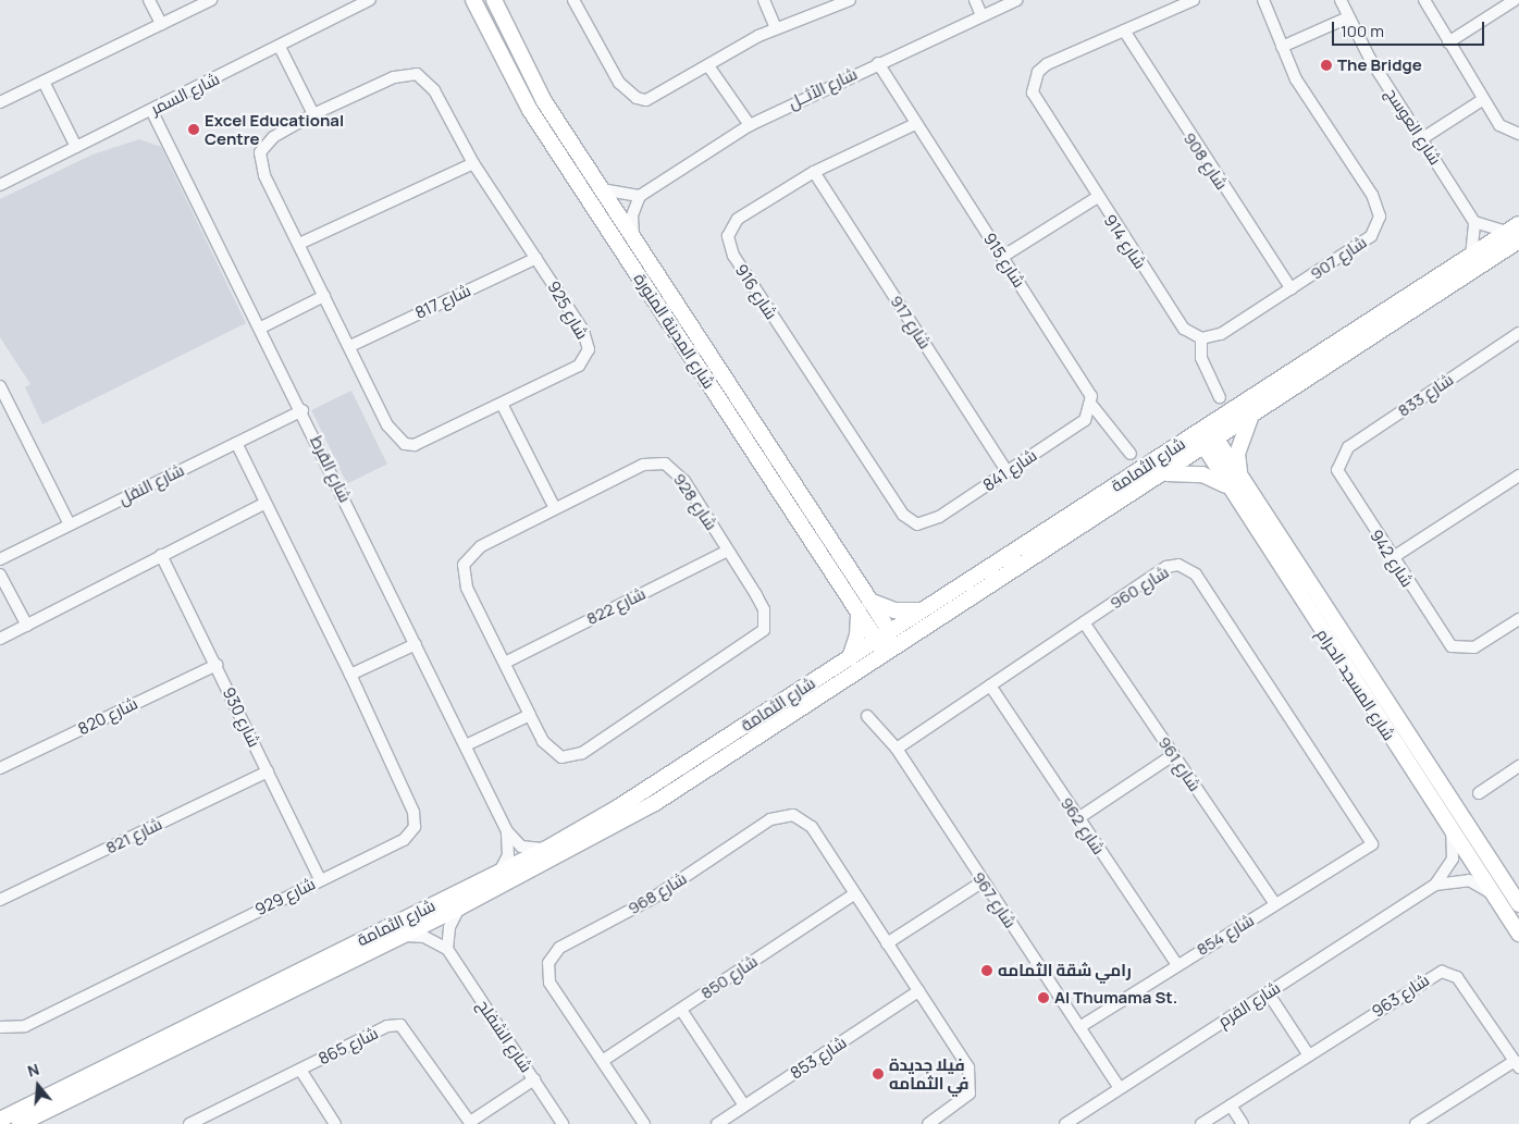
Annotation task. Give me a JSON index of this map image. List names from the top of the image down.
{
  "streets": {
    "street": [
      "شارع الأثــل",
      "شارع السمر",
      "شارع العوسج",
      "شارع 908",
      "شارع 914",
      "شارع 907",
      "شارع 915",
      "شارع 916",
      "شارع 817",
      "شارع 925",
      "شارع 917",
      "شارع المدينة المنورة",
      "شارع 833",
      "شارع الثمامة",
      "شارع القرط",
      "شارع 841",
      "شارع النفل",
      "شارع 928",
      "شارع 942",
      "شارع 960",
      "شارع 822",
      "شارع المسجد الحرام",
      "شارع 820",
      "شارع 930",
      "شارع 961",
      "شارع 962",
      "شارع 821",
      "شارع 968",
      "شارع 929",
      "شارع 967",
      "شارع 854",
      "شارع 850",
      "شارع 963",
      "شارع القرم",
      "شارع الشفلح",
      "شارع 865",
      "شارع 853"
    ]
  },
  "crossings": [
    ["شارع الأثــل", "شارع 915"],
    ["شارع السمر", "شارع القرط"],
    ["شارع 908", "شارع 914"],
    ["شارع 908", "شارع 907"],
    ["شارع 914", "شارع 907"],
    ["شارع 915", "شارع 916"],
    ["شارع 915", "شارع 841"],
    ["شارع 916", "شارع 917"],
    ["شارع 916", "شارع 841"],
    ["شارع 817", "شارع 925"],
    ["شارع 917", "شارع 841"],
    ["شارع المدينة المنورة", "شارع الثمامة"],
    ["شارع 833", "شارع 942"],
    ["شارع الثمامة", "شارع القرط"],
    ["شارع الثمامة", "شارع المسجد الحرام"],
    ["شارع الثمامة", "شارع الشفلح"],
    ["شارع القرط", "شارع النفل"],
    ["شارع النفل", "شارع 929"],
    ["شارع 928", "شارع 822"],
    ["شارع 960", "شارع 961"],
    ["شارع 960", "شارع 962"],
    ["شارع 960", "شارع 967"],
    ["شارع 960", "شارع 854"],
    ["شارع المسجد الحرام", "شارع القرم"],
    ["شارع 820", "شارع 930"],
    ["شارع 930", "شارع 821"],
    ["شارع 930", "شارع 929"],
    ["شارع 961", "شارع 854"],
    ["شارع 962", "شارع 854"],
    ["شارع 968", "شارع 850"],
    ["شارع 968", "شارع 853"],
    ["شارع 967", "شارع 854"],
    ["شارع 967", "شارع القرم"],
    ["شارع الشفلح", "شارع 865"]
  ],
  "places": [
    "The Bridge",
    "Excel Educational Centre",
    "رامي شقة الثمامه",
    "Al Thumama St.",
    "فيلا جديدة في الثمامه"
  ],
  "scale_bar": "100 m",
  "north": "top"
}
